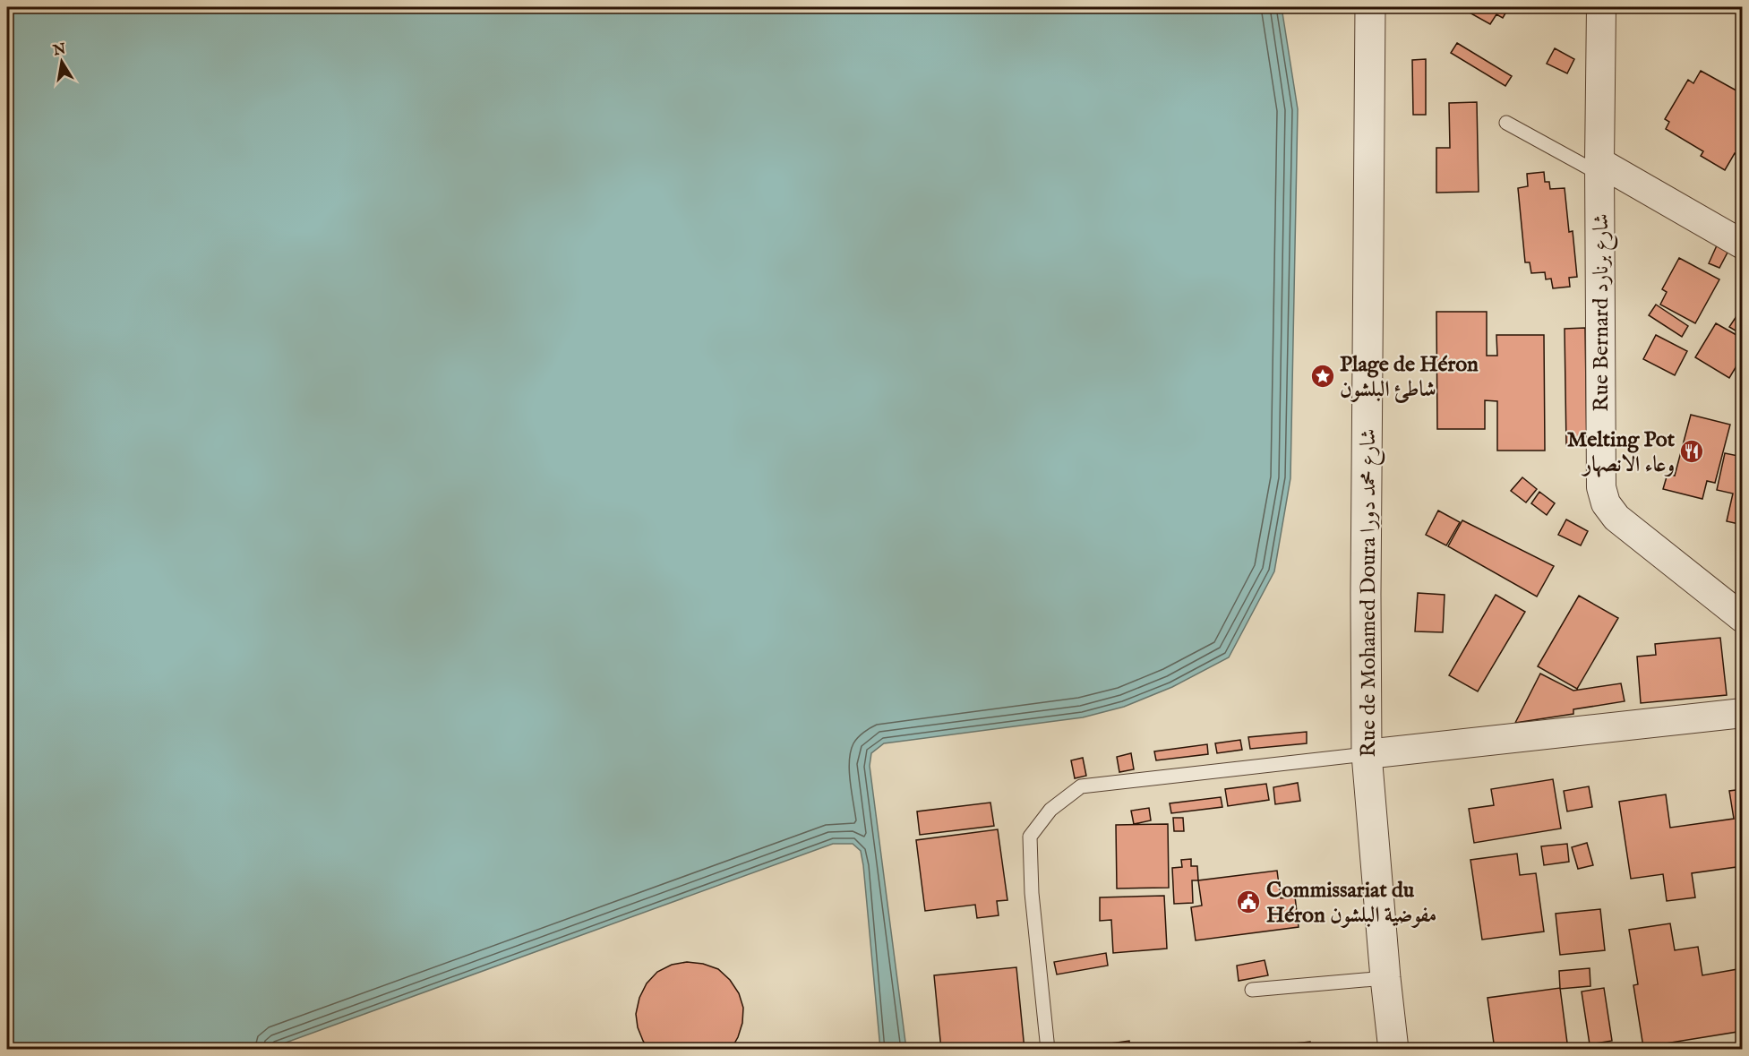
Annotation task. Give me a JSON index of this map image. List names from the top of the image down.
{
  "streets": {
    "street": ["Rue Bernard شارع برنارد", "Rue de Mohamed Doura شارع محمد دورا"]
  },
  "places": {
    "place": ["Plage de Héron شاطئ البلشون"],
    "restaurant": ["Melting Pot وعاء الانصهار"],
    "public building": ["Commissariat du Héron مفوضية البلشون"]
  },
  "north": "top"
}
